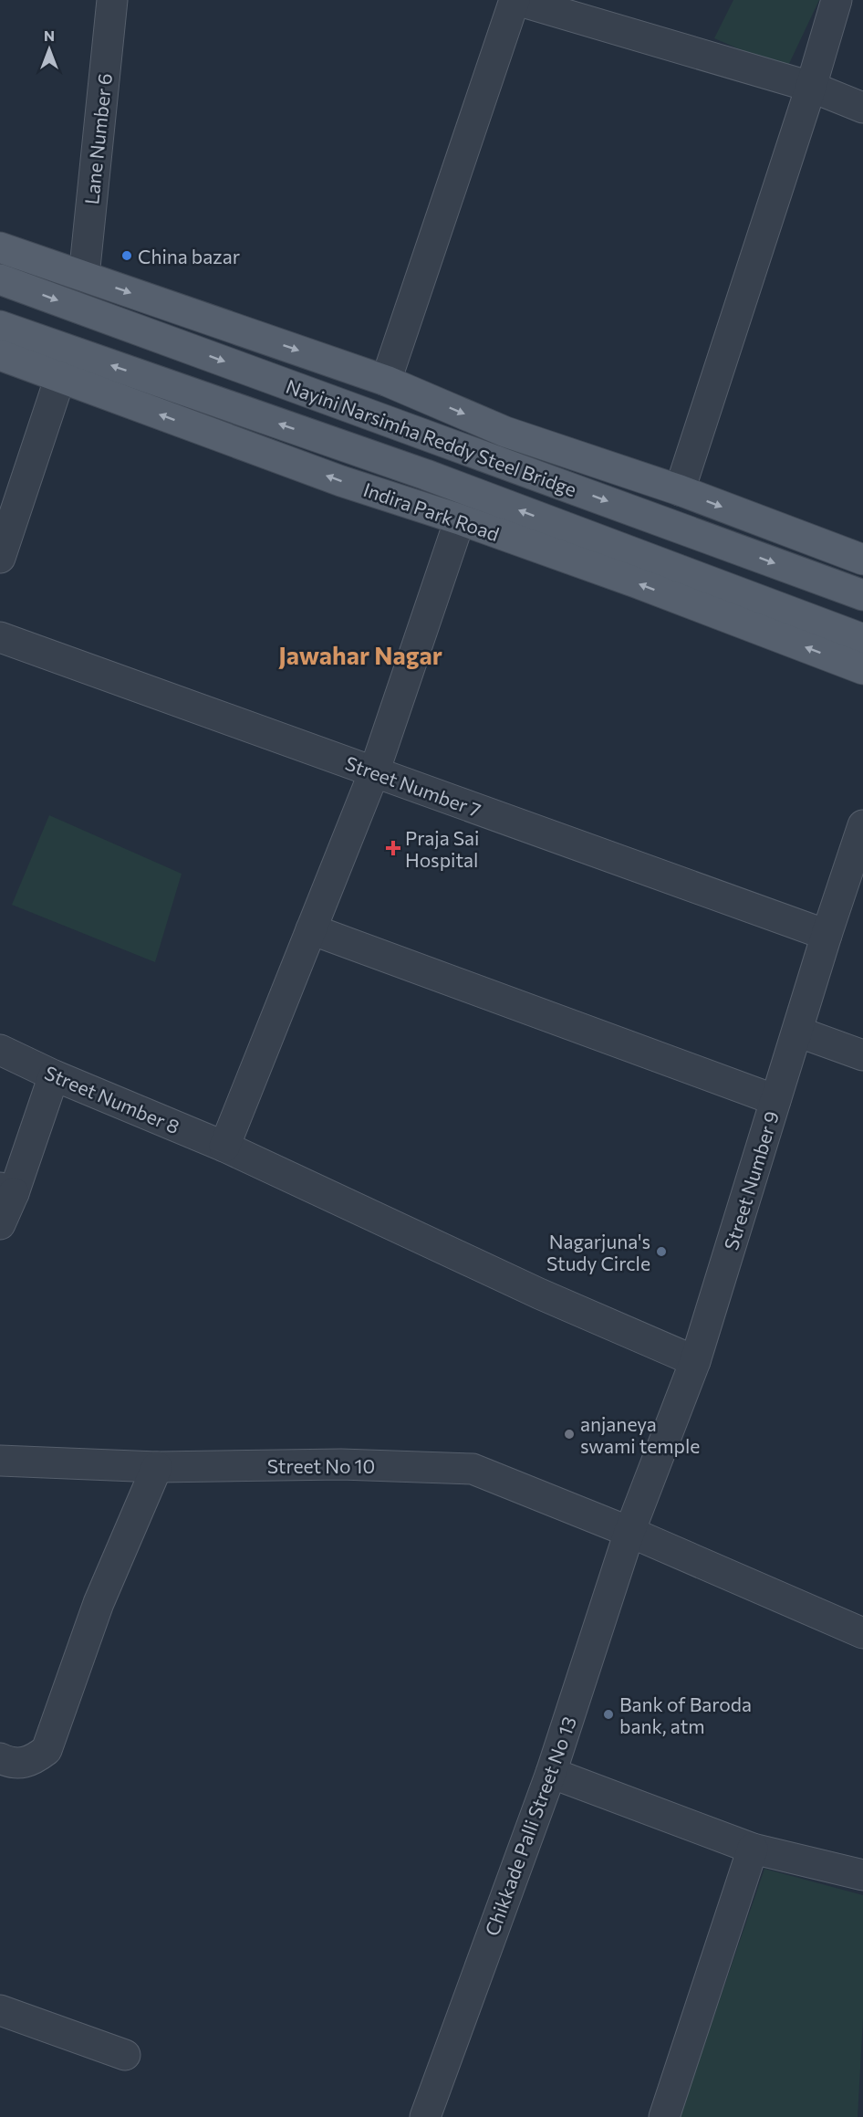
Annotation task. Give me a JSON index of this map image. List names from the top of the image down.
{
  "streets": {
    "main road": ["Nayini Narsimha Reddy Steel Bridge", "Indira Park Road"],
    "street": [
      "Lane Number 6",
      "Street Number 7",
      "Street Number 8",
      "Street Number 9",
      "Street No 10",
      "Chikkade Palli Street No 13"
    ]
  },
  "crossings": [
    ["Street Number 7", "Street Number 9"],
    ["Street Number 8", "Street Number 9"],
    ["Street Number 9", "Street No 10"],
    ["Street Number 9", "Chikkade Palli Street No 13"],
    ["Street No 10", "Chikkade Palli Street No 13"]
  ],
  "districts": ["Jawahar Nagar"],
  "places": {
    "other": [
      "China bazar",
      "Nagarjuna's Study Circle",
      "anjaneya swami temple",
      "Bank of Baroda bank, atm"
    ],
    "health": ["Praja Sai Hospital"]
  },
  "north": "top"
}
